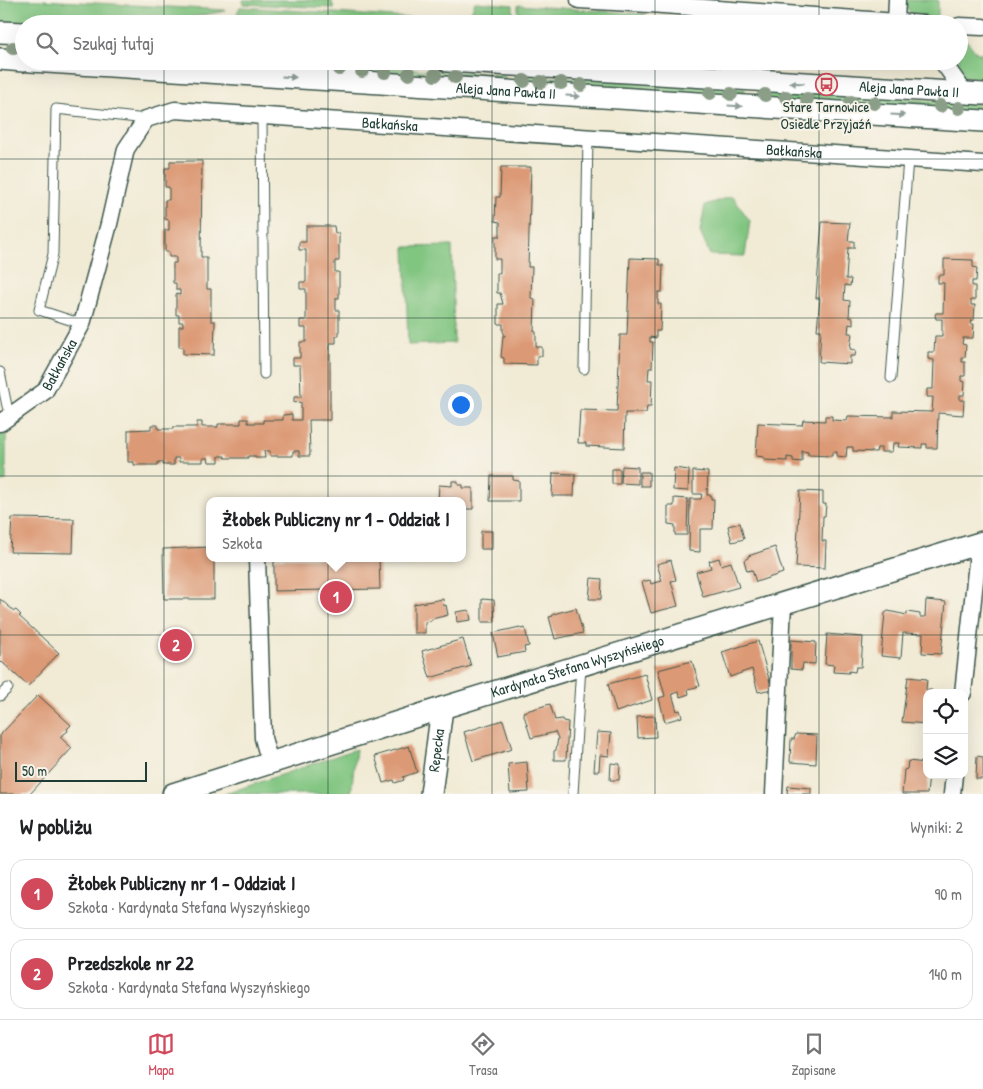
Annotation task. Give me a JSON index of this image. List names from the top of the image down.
{
  "streets": {
    "street": [
      "Aleja Jana Pawła II",
      "Bałkańska",
      "Kardynała Stefana Wyszyńskiego",
      "Repecka"
    ]
  },
  "crossings": [
    ["Kardynała Stefana Wyszyńskiego", "Repecka"]
  ],
  "places": {
    "bus stop": ["Stare Tarnowice Osiedle Przyjaźń"]
  },
  "scale_bar": "50 m",
  "page": {
    "search": "Szukaj tutaj",
    "popup": ["Żłobek Publiczny nr 1 - Oddział I", "Szkoła"],
    "pins": ["1", "2"],
    "scale": "50 m",
    "heading": ["W pobliżu", "Wyniki: 2"],
    "list": [
      {
        "mark": "1",
        "name": "Żłobek Publiczny nr 1 - Oddział I",
        "note": "Szkoła · Kardynała Stefana Wyszyńskiego",
        "value": "90 m"
      },
      {
        "mark": "2",
        "name": "Przedszkole nr 22",
        "note": "Szkoła · Kardynała Stefana Wyszyńskiego",
        "value": "140 m"
      }
    ],
    "nav": ["Mapa", "Trasa", "Zapisane"]
  }
}
